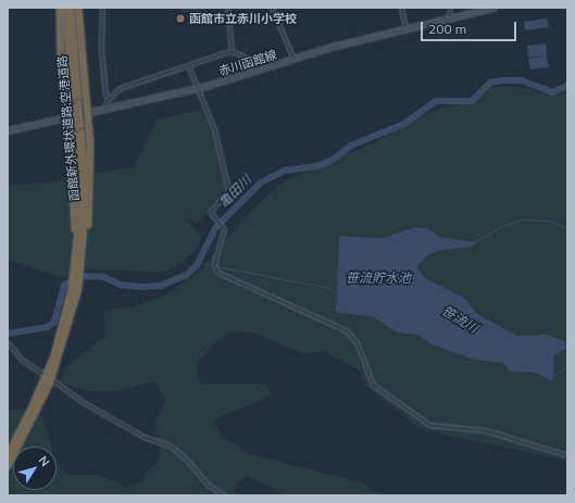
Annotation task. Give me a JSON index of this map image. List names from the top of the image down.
{
  "streets": {
    "highway": ["函館新外環状道路;空港道路"],
    "main road": ["赤川函館線"]
  },
  "water": ["亀田川", "笹流貯水池", "笹流川"],
  "places": ["函館市立赤川小学校"],
  "scale_bar": "200 m",
  "north": "top right"
}
